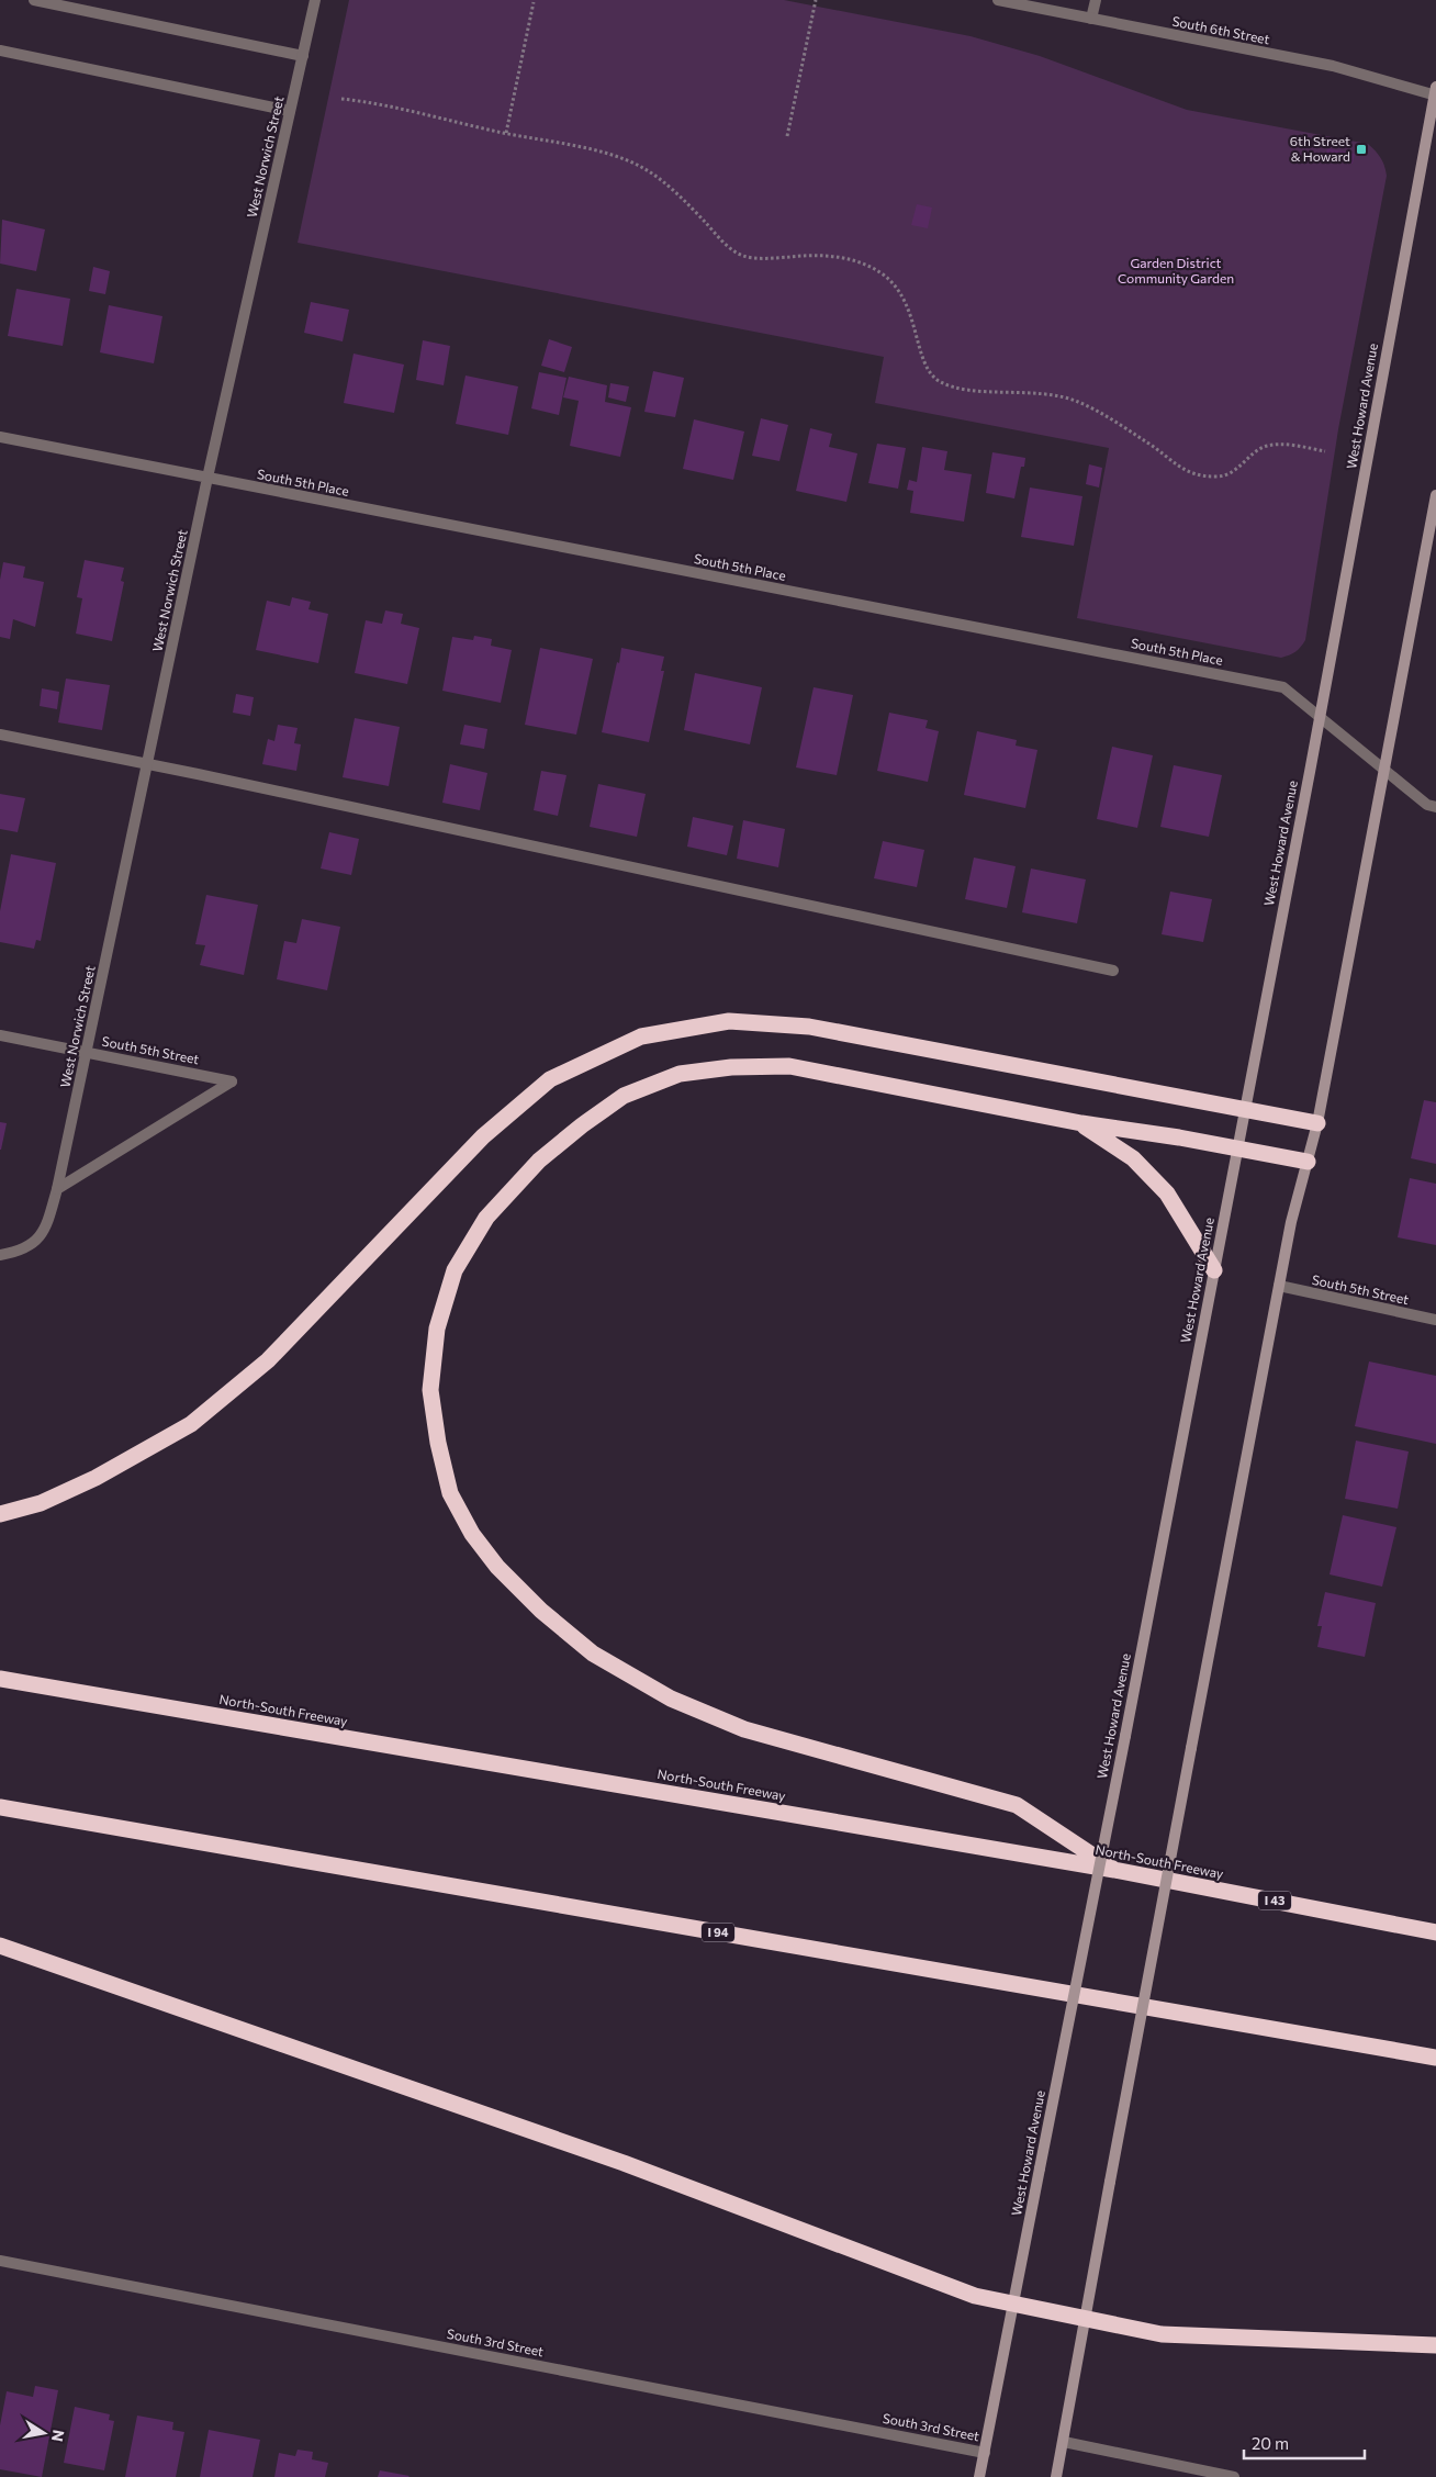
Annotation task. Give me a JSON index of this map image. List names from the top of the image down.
{
  "streets": {
    "highway": ["North-South Freeway", "I 43", "I 94"],
    "main road": ["West Howard Avenue"],
    "street": [
      "South 6th Street",
      "West Norwich Street",
      "South 5th Place",
      "South 5th Street",
      "South 3rd Street"
    ]
  },
  "crossings": [
    ["South 6th Street", "West Howard Avenue"],
    ["West Norwich Street", "South 5th Place"],
    ["West Norwich Street", "South 5th Street"],
    ["West Howard Avenue", "South 5th Place"],
    ["West Howard Avenue", "South 3rd Street"]
  ],
  "parks": ["Garden District Community Garden"],
  "places": {
    "transit": ["6th Street & Howard"]
  },
  "scale_bar": "20 m",
  "north": "right"
}
